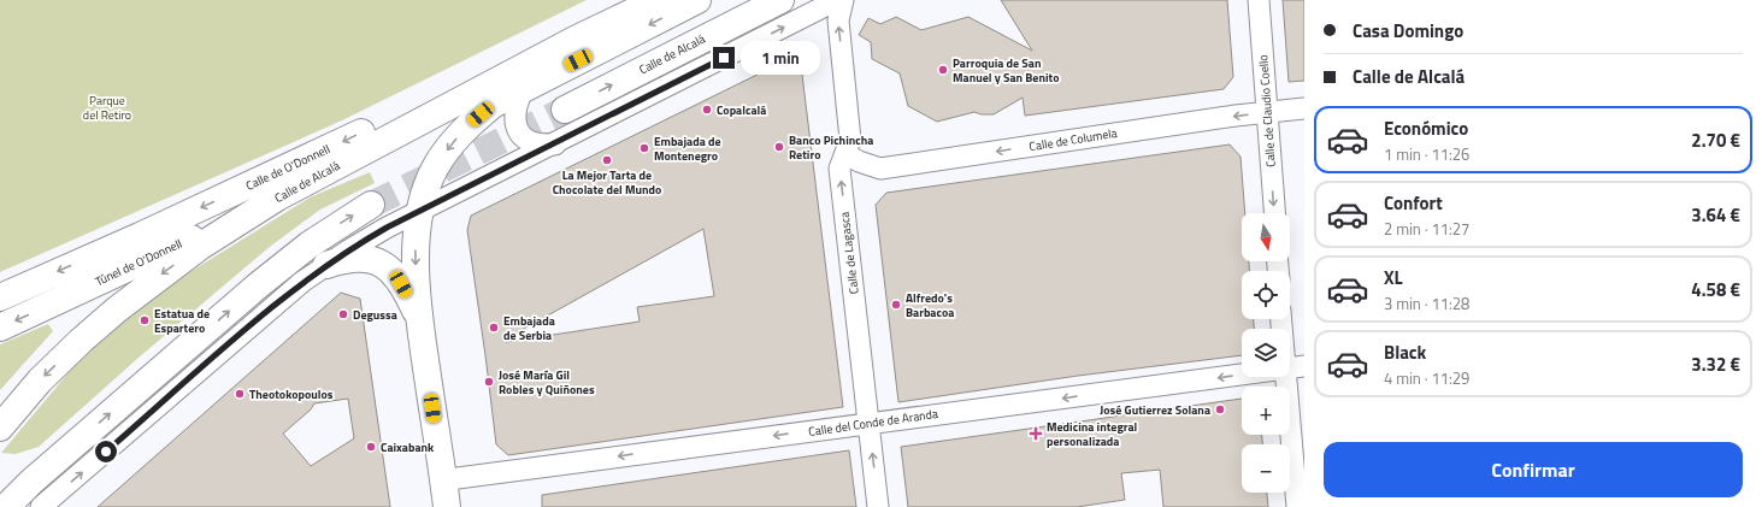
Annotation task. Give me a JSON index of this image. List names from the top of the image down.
{
  "streets": {
    "main road": ["Calle de Alcalá", "Calle de O'Donnell", "Túnel de O'Donnell"],
    "street": [
      "Calle de Claudio Coello",
      "Calle de Columela",
      "Calle de Lagasca",
      "Calle del Conde de Aranda"
    ]
  },
  "crossings": [
    ["Calle de Alcalá", "Calle de O'Donnell"],
    ["Calle de Alcalá", "Túnel de O'Donnell"],
    ["Calle de Claudio Coello", "Calle de Columela"],
    ["Calle de Columela", "Calle de Lagasca"],
    ["Calle de Lagasca", "Calle del Conde de Aranda"]
  ],
  "one_way": [
    "Calle de Claudio Coello",
    "Calle de Columela",
    "Calle de Lagasca",
    "Calle del Conde de Aranda"
  ],
  "parks": ["Parque del Retiro"],
  "places": {
    "other": [
      "Parroquia de San Manuel y San Benito",
      "Copalcalá",
      "Banco Pichincha Retiro",
      "Embajada de Montenegro",
      "La Mejor Tarta de Chocolate del Mundo",
      "Alfredo's Barbacoa",
      "Degussa",
      "Estatua de Espartero",
      "Embajada de Serbia",
      "José María Gil Robles y Quiñones",
      "Theotokopoulos",
      "José Gutierrez Solana",
      "Caixabank"
    ],
    "health": ["Medicina integral personalizada"]
  },
  "north": "bottom",
  "page": {
    "banner": ["Casa Domingo", "Calle de Alcalá"],
    "bubble": "1 min",
    "list": [
      {
        "name": "Económico",
        "note": "1 min · 11:26",
        "value": "2.70 €"
      },
      {
        "name": "Confort",
        "note": "2 min · 11:27",
        "value": "3.64 €"
      },
      {
        "name": "XL",
        "note": "3 min · 11:28",
        "value": "4.58 €"
      },
      {
        "name": "Black",
        "note": "4 min · 11:29",
        "value": "3.32 €"
      }
    ],
    "map_buttons": ["+", "−"],
    "buttons": "Confirmar"
  }
}
